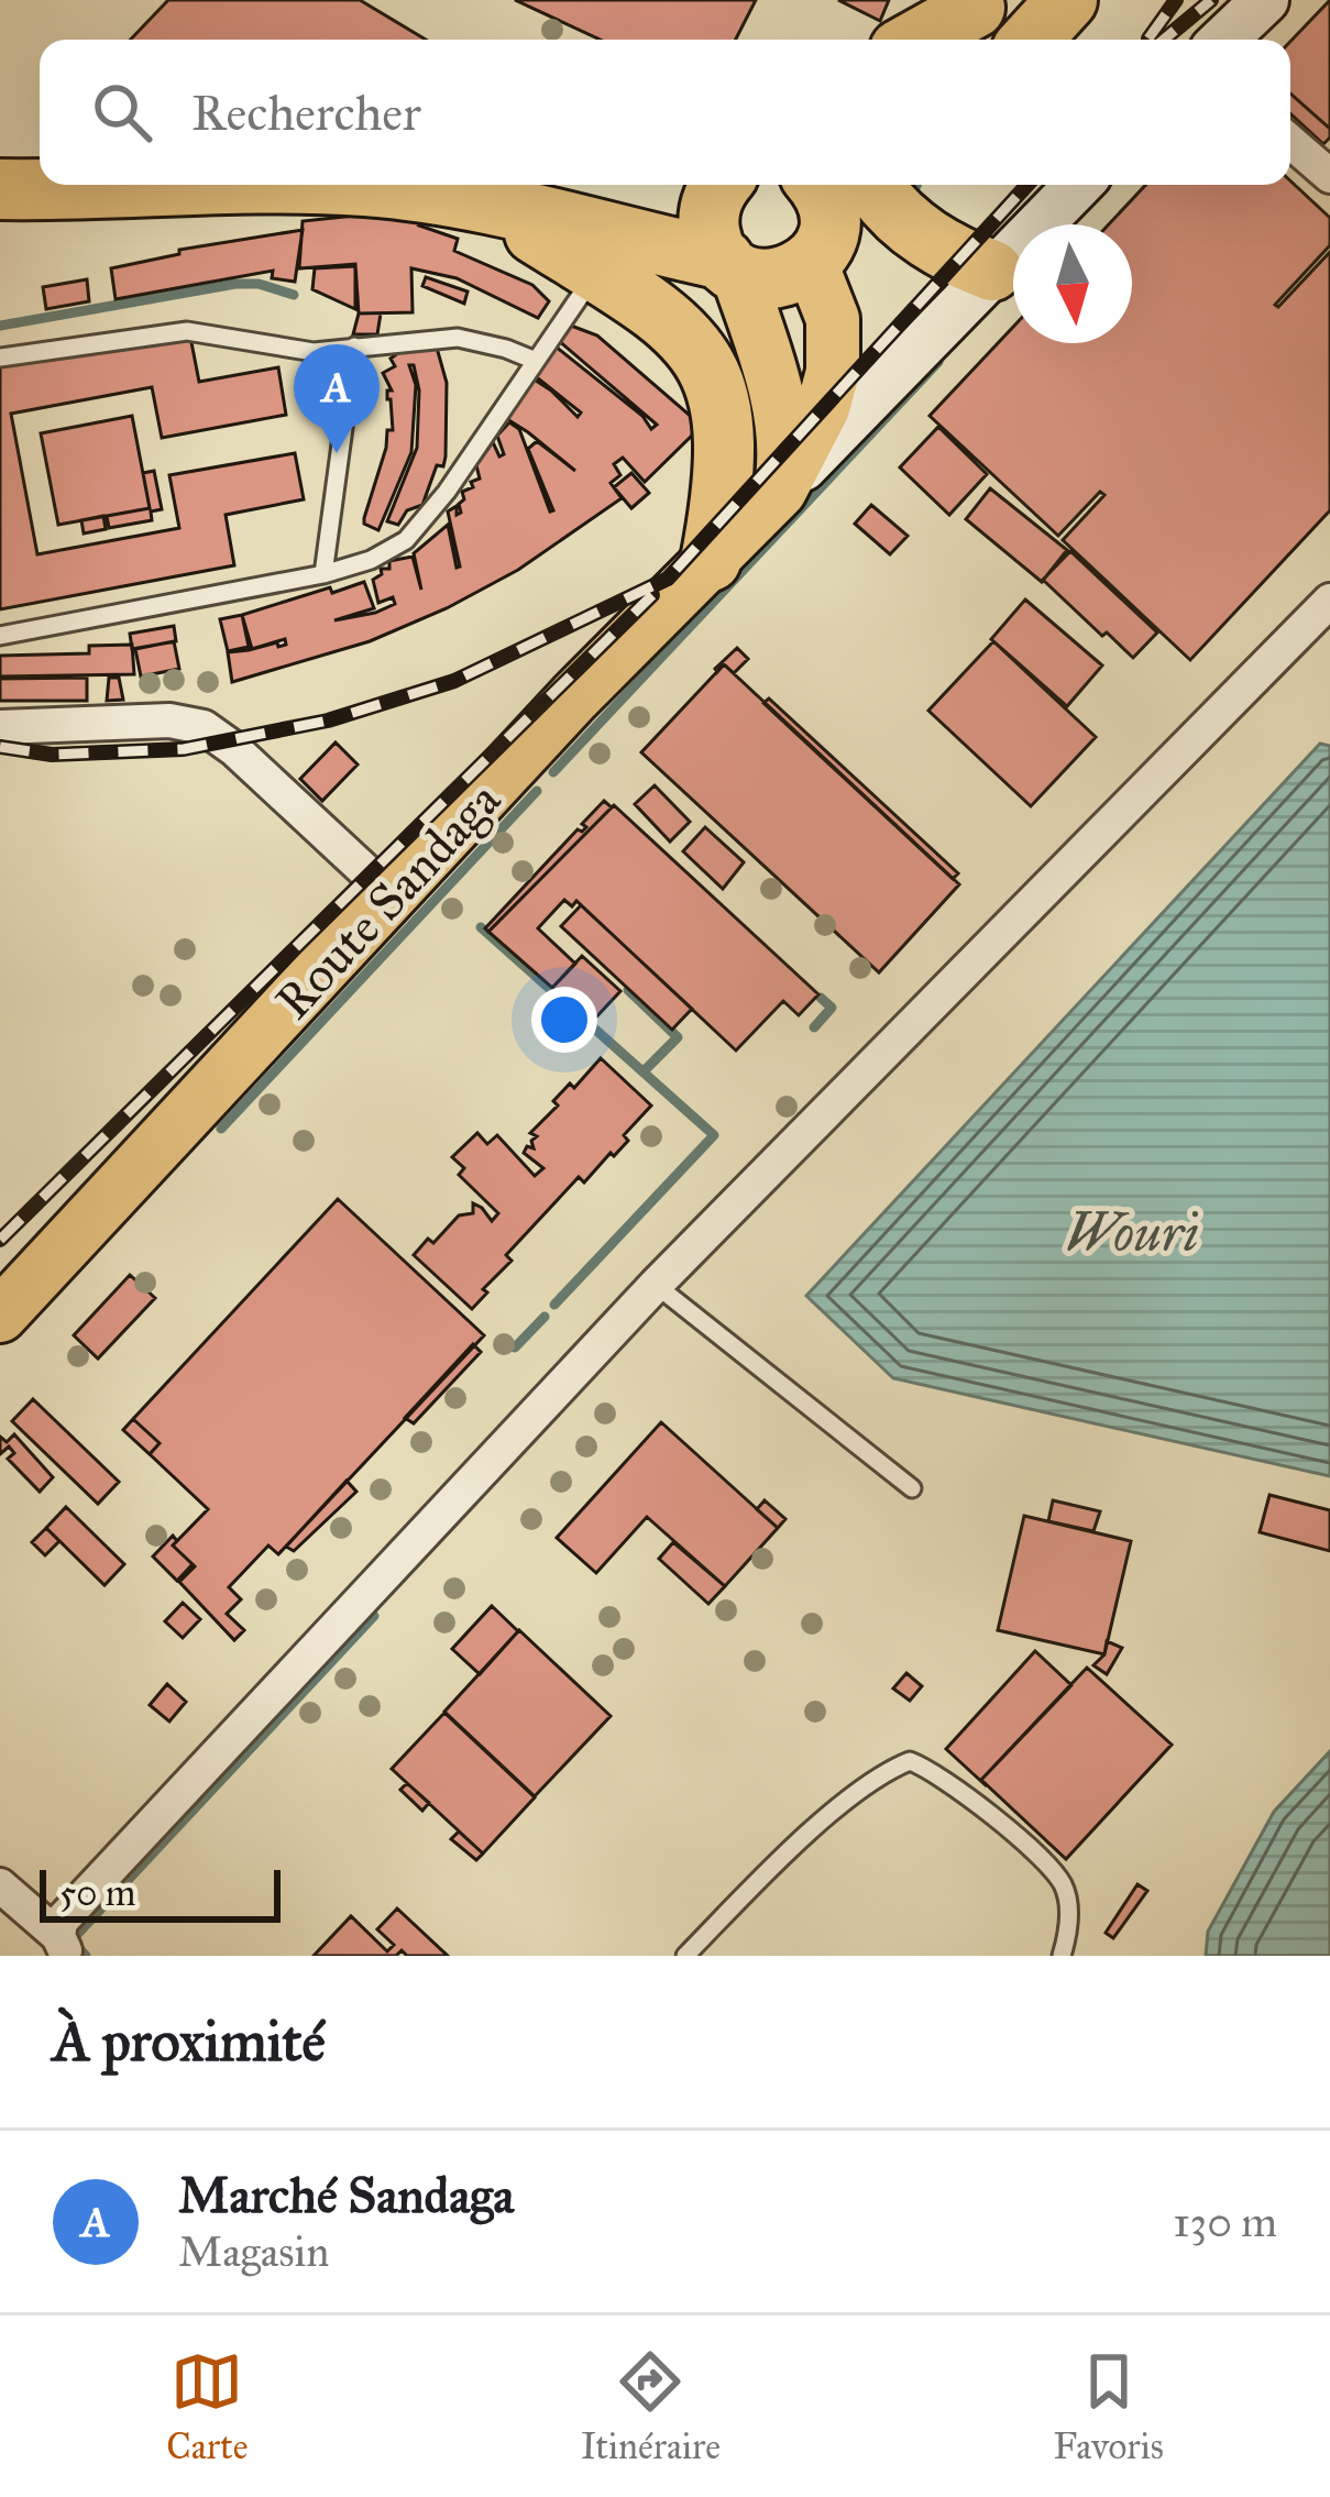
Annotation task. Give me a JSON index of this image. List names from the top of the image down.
{
  "streets": {
    "main road": ["Route Sandaga"]
  },
  "water": ["Wouri"],
  "scale_bar": "50 m",
  "north": "bottom",
  "page": {
    "search": "Rechercher",
    "pins": "A",
    "scale": "50 m",
    "heading": "À proximité",
    "list": [
      {
        "mark": "A",
        "name": "Marché Sandaga",
        "note": "Magasin",
        "value": "130 m"
      }
    ],
    "nav": ["Carte", "Itinéraire", "Favoris"]
  }
}
